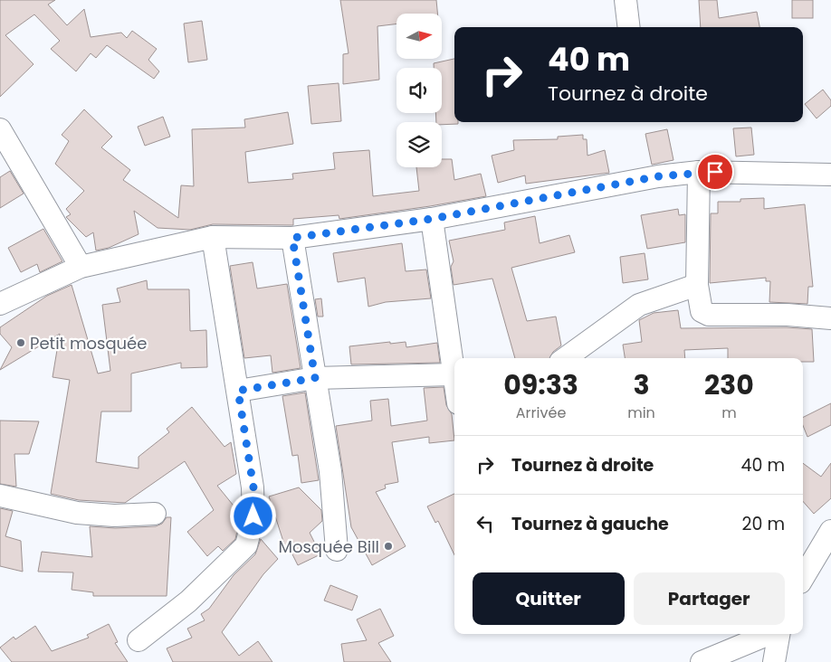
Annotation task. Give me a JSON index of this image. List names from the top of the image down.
{
  "places": ["Petit mosquée", "Mosquée Bill"],
  "north": "right",
  "page": {
    "turn": ["40 m", "Tournez à droite"],
    "eta": [
      "09:33",
      "Arrivée",
      "3",
      "min",
      "230",
      "m"
    ],
    "list": [
      {
        "name": "Tournez à droite",
        "value": "40 m"
      },
      {
        "name": "Tournez à gauche",
        "value": "20 m"
      }
    ],
    "buttons": ["Quitter", "Partager"]
  }
}
